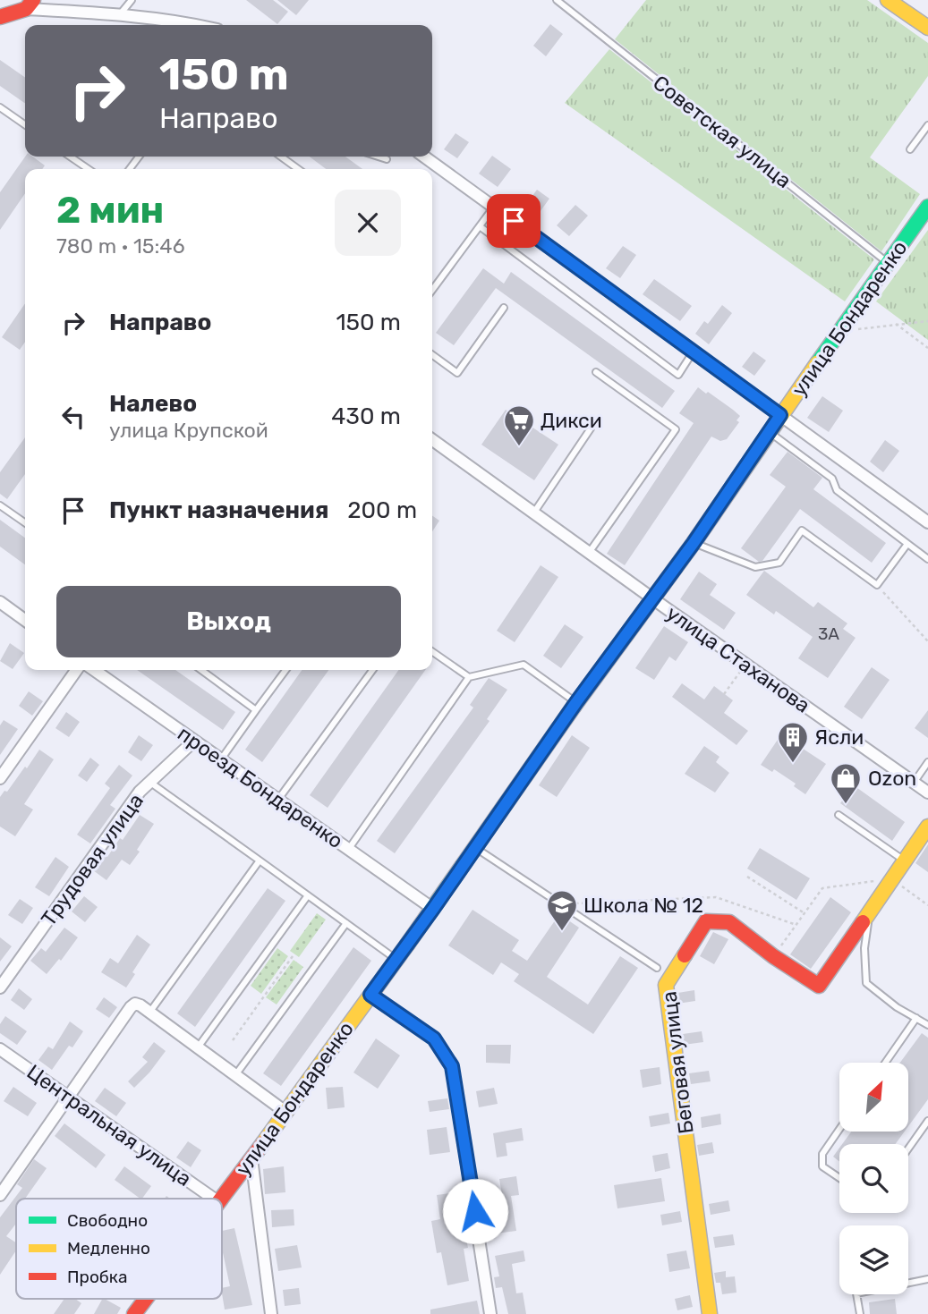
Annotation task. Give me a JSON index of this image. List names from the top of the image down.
{
  "streets": {
    "street": [
      "улица Бондаренко",
      "улица Стаханова",
      "проезд Бондаренко",
      "Трудовая улица",
      "Беговая улица",
      "Центральная улица"
    ],
    "lane": ["Советская улица"]
  },
  "crossings": [
    ["Советская улица", "улица Бондаренко"],
    ["улица Бондаренко", "улица Стаханова"],
    ["улица Бондаренко", "проезд Бондаренко"],
    ["проезд Бондаренко", "Трудовая улица"]
  ],
  "places": {
    "supermarket": ["Дикси"],
    "building": ["Ясли"],
    "shop": ["Ozon"],
    "school or university": ["Школа № 12"]
  },
  "house_numbers": ["3А"],
  "legend": ["Свободно", "Медленно", "Пробка"],
  "north": "top right",
  "page": {
    "turn": ["150 m", "Направо"],
    "heading": ["2 мин", "780 m · 15:46"],
    "list": [
      {
        "name": "Направо",
        "value": "150 m"
      },
      {
        "name": "Налево",
        "note": "улица Крупской",
        "value": "430 m"
      },
      {
        "name": "Пункт назначения",
        "value": "200 m"
      }
    ],
    "buttons": "Выход"
  }
}
